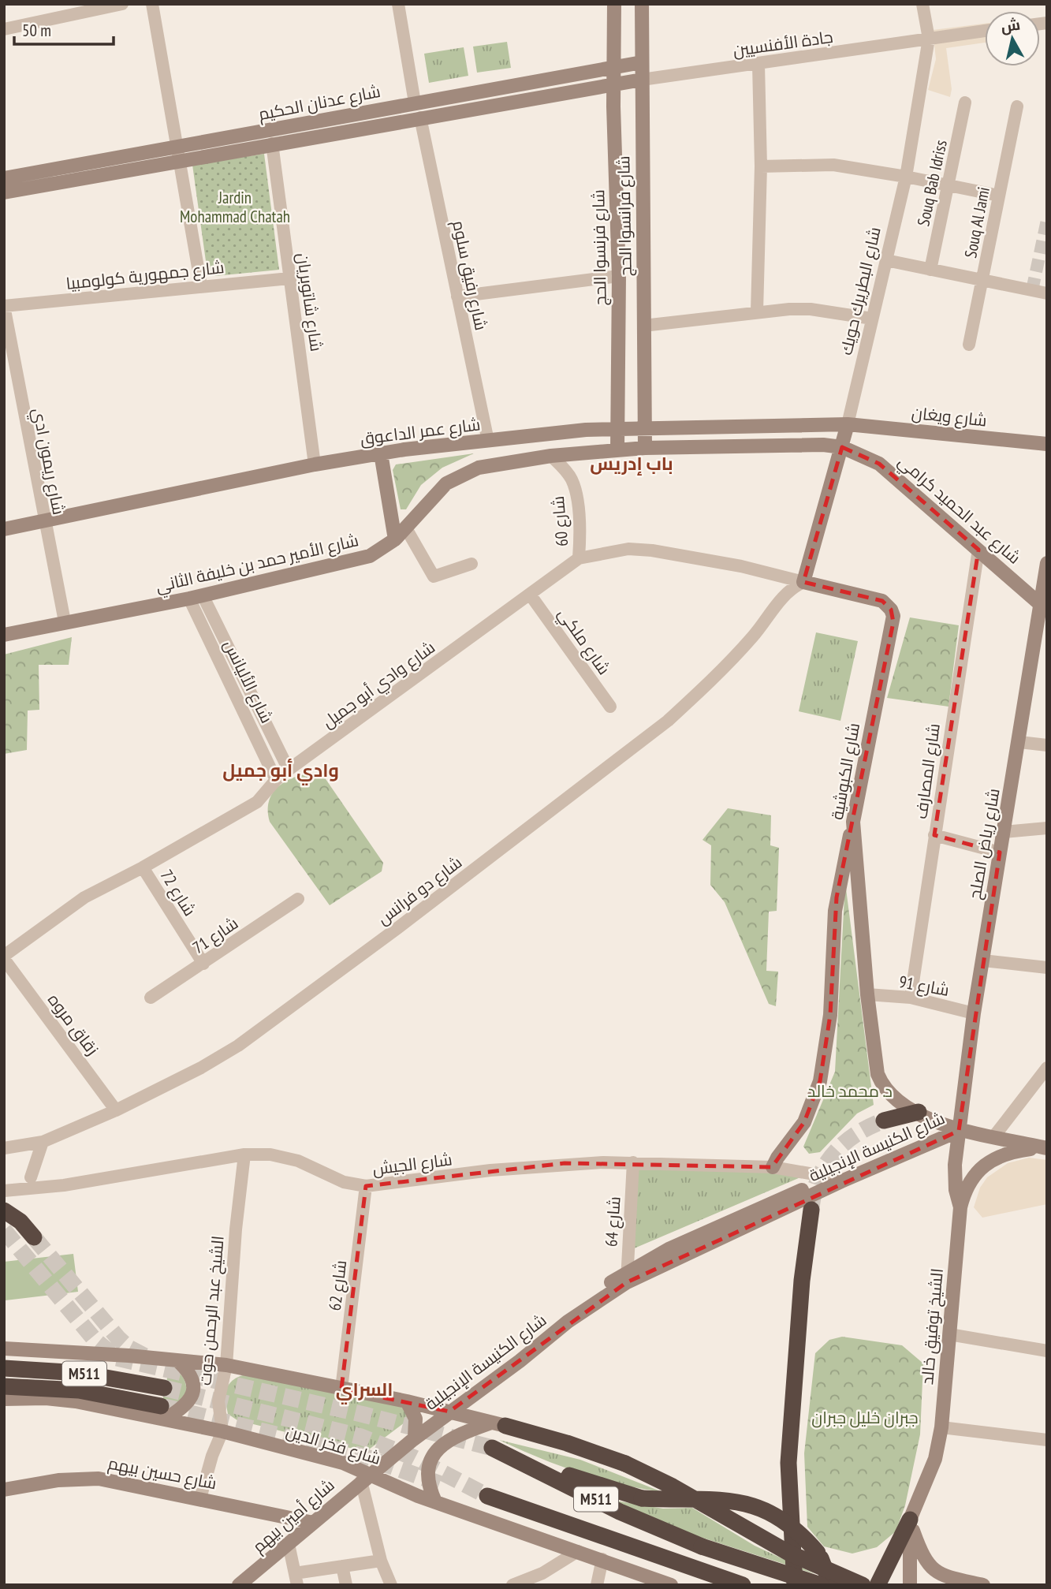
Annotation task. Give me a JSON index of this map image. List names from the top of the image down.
{
  "streets": {
    "highway": ["M511"],
    "street": [
      "جادة الأفنسيين",
      "شارع عدنان الحكيم",
      "Souq Bab Idriss",
      "شارع فرانسوا الحج",
      "Souq Al Jami",
      "شارع فرنسوا الحج",
      "شارع جمهورية كولومبيا",
      "شارع رفيق سلوم",
      "شارع البطريرك حويك",
      "شارع شاتوبريان",
      "شارع ويغان",
      "شارع عمر الداعوق",
      "شارع ريمون ادي",
      "شارع عبد الحميد كرامي",
      "شارع 60",
      "شارع الأمير حمد بن خليفة الثاني",
      "شارع ملكي",
      "شارع الأليانس",
      "شارع وادي أبو جميل",
      "شارع الكبوشية",
      "شارع المصارف",
      "شارع رياض الصلح",
      "شارع دو فرانس",
      "شارع 72",
      "شارع 71",
      "شارع 91",
      "زقاق مروه",
      "شارع الكنيسة الإنجيلية",
      "شارع الجيش",
      "شارع 64",
      "شارع 62",
      "الشيخ عبد الرحمن حوت",
      "الشيخ توفيق خالد",
      "شارع فخر الدين",
      "شارع حسين بيهم",
      "شارع أمين بيهم"
    ]
  },
  "crossings": [
    ["جادة الأفنسيين", "شارع عدنان الحكيم"],
    ["جادة الأفنسيين", "شارع فرانسوا الحج"],
    ["جادة الأفنسيين", "شارع البطريرك حويك"],
    ["شارع عدنان الحكيم", "شارع فرانسوا الحج"],
    ["شارع عدنان الحكيم", "شارع فرنسوا الحج"],
    ["شارع عدنان الحكيم", "شارع رفيق سلوم"],
    ["شارع عدنان الحكيم", "شارع شاتوبريان"],
    ["شارع فرانسوا الحج", "شارع عمر الداعوق"],
    ["شارع فرنسوا الحج", "شارع عمر الداعوق"],
    ["شارع فرنسوا الحج", "شارع الأمير حمد بن خليفة الثاني"],
    ["شارع جمهورية كولومبيا", "شارع شاتوبريان"],
    ["شارع جمهورية كولومبيا", "شارع ريمون ادي"],
    ["شارع رفيق سلوم", "شارع عمر الداعوق"],
    ["شارع البطريرك حويك", "شارع ويغان"],
    ["شارع البطريرك حويك", "شارع عمر الداعوق"],
    ["شارع البطريرك حويك", "شارع عبد الحميد كرامي"],
    ["شارع البطريرك حويك", "شارع وادي أبو جميل"],
    ["شارع البطريرك حويك", "شارع الكبوشية"],
    ["شارع البطريرك حويك", "شارع دو فرانس"],
    ["شارع شاتوبريان", "شارع عمر الداعوق"],
    ["شارع ويغان", "شارع عمر الداعوق"],
    ["شارع عمر الداعوق", "شارع ريمون ادي"],
    ["شارع ريمون ادي", "شارع الأمير حمد بن خليفة الثاني"],
    ["شارع عبد الحميد كرامي", "شارع المصارف"],
    ["شارع عبد الحميد كرامي", "شارع رياض الصلح"],
    ["شارع 60", "شارع الأمير حمد بن خليفة الثاني"],
    ["شارع 60", "شارع وادي أبو جميل"],
    ["شارع الأمير حمد بن خليفة الثاني", "شارع الأليانس"],
    ["شارع ملكي", "شارع وادي أبو جميل"],
    ["شارع الأليانس", "شارع وادي أبو جميل"],
    ["شارع وادي أبو جميل", "شارع الكبوشية"],
    ["شارع وادي أبو جميل", "شارع دو فرانس"],
    ["شارع وادي أبو جميل", "شارع 72"],
    ["شارع وادي أبو جميل", "زقاق مروه"],
    ["شارع الكبوشية", "شارع رياض الصلح"],
    ["شارع الكبوشية", "شارع دو فرانس"],
    ["شارع الكبوشية", "شارع 91"],
    ["شارع الكبوشية", "شارع الكنيسة الإنجيلية"],
    ["شارع الكبوشية", "الشيخ توفيق خالد"],
    ["شارع المصارف", "شارع 91"],
    ["شارع رياض الصلح", "شارع 91"],
    ["شارع رياض الصلح", "شارع الكنيسة الإنجيلية"],
    ["شارع رياض الصلح", "الشيخ توفيق خالد"],
    ["شارع دو فرانس", "زقاق مروه"],
    ["شارع 72", "شارع 71"],
    ["شارع الكنيسة الإنجيلية", "شارع الجيش"],
    ["شارع الكنيسة الإنجيلية", "شارع 64"],
    ["شارع الكنيسة الإنجيلية", "الشيخ توفيق خالد"],
    ["شارع الكنيسة الإنجيلية", "شارع فخر الدين"],
    ["شارع الكنيسة الإنجيلية", "شارع أمين بيهم"],
    ["شارع الجيش", "شارع 64"],
    ["شارع الجيش", "شارع 62"],
    ["شارع الجيش", "الشيخ عبد الرحمن حوت"],
    ["الشيخ عبد الرحمن حوت", "شارع فخر الدين"],
    ["شارع فخر الدين", "شارع أمين بيهم"],
    ["شارع حسين بيهم", "شارع أمين بيهم"]
  ],
  "districts": ["باب إدريس", "وادي أبو جميل", "السراي"],
  "parks": ["Jardin Mohammad Chatah", "د. محمد خالد", "جبران خليل جبران"],
  "scale_bar": "50 m",
  "north": "top"
}
